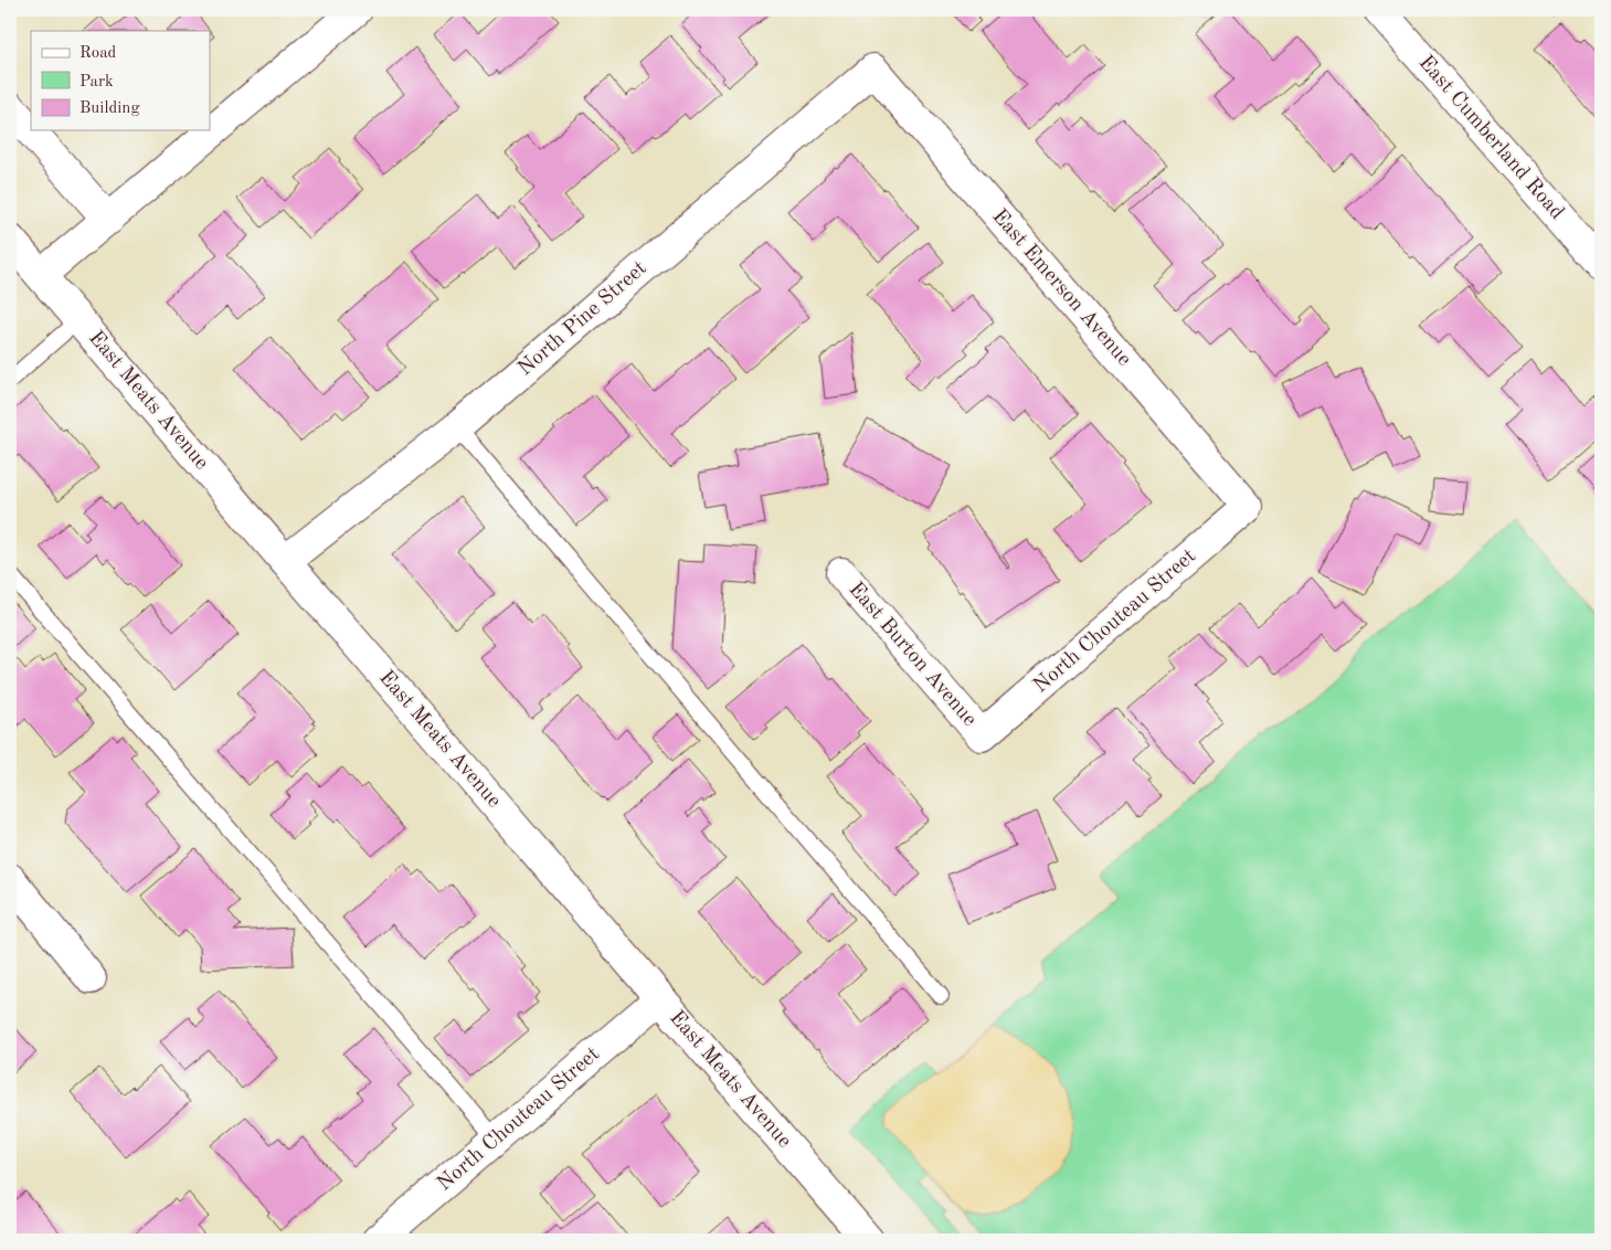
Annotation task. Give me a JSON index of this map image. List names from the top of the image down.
{
  "streets": {
    "street": [
      "East Cumberland Road",
      "East Emerson Avenue",
      "North Pine Street",
      "East Meats Avenue",
      "North Chouteau Street",
      "East Burton Avenue"
    ]
  },
  "crossings": [
    ["East Emerson Avenue", "North Pine Street"],
    ["East Emerson Avenue", "North Chouteau Street"],
    ["North Pine Street", "East Meats Avenue"],
    ["East Meats Avenue", "North Chouteau Street"],
    ["North Chouteau Street", "East Burton Avenue"]
  ],
  "legend": ["Road", "Park", "Building"]
}
